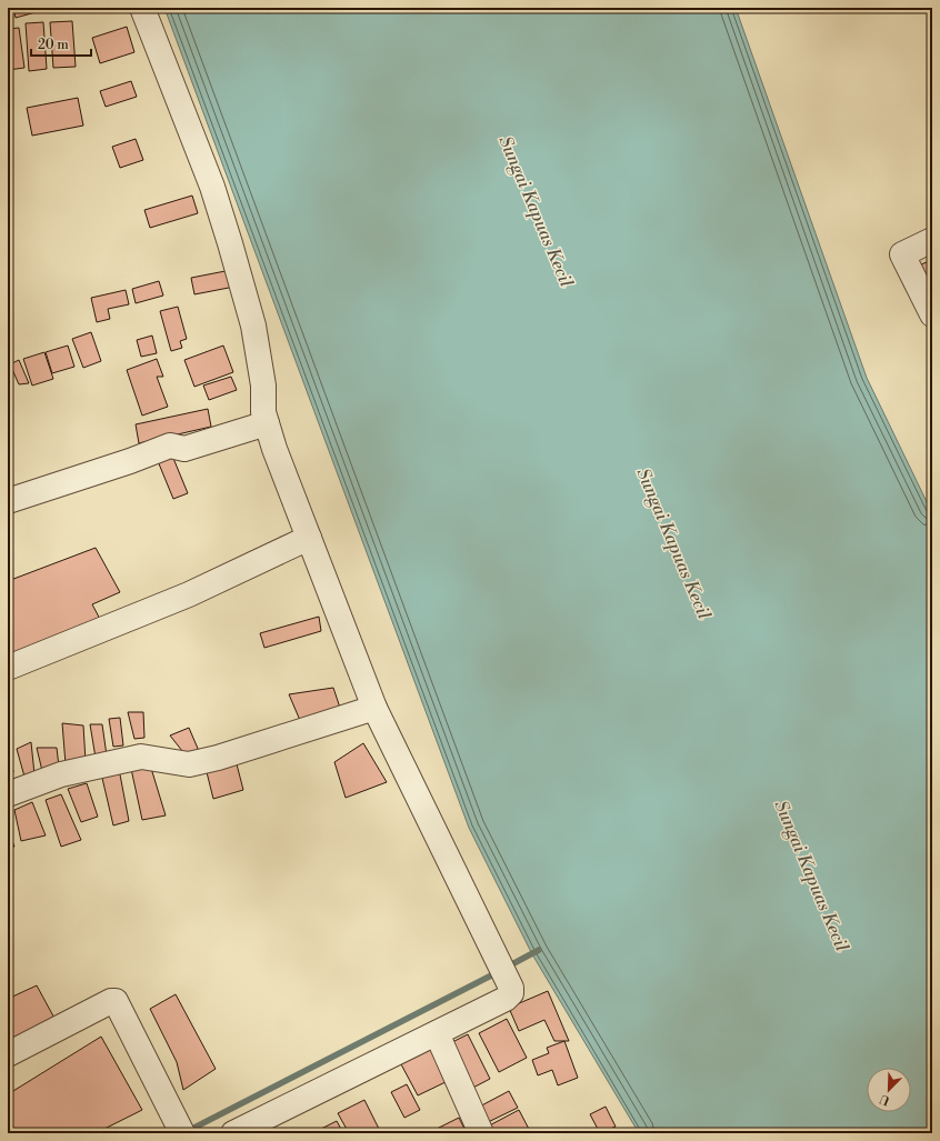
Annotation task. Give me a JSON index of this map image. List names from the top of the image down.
{
  "water": ["Sungai Kapuas Kecil"],
  "scale_bar": "20 m",
  "north": "bottom left"
}
